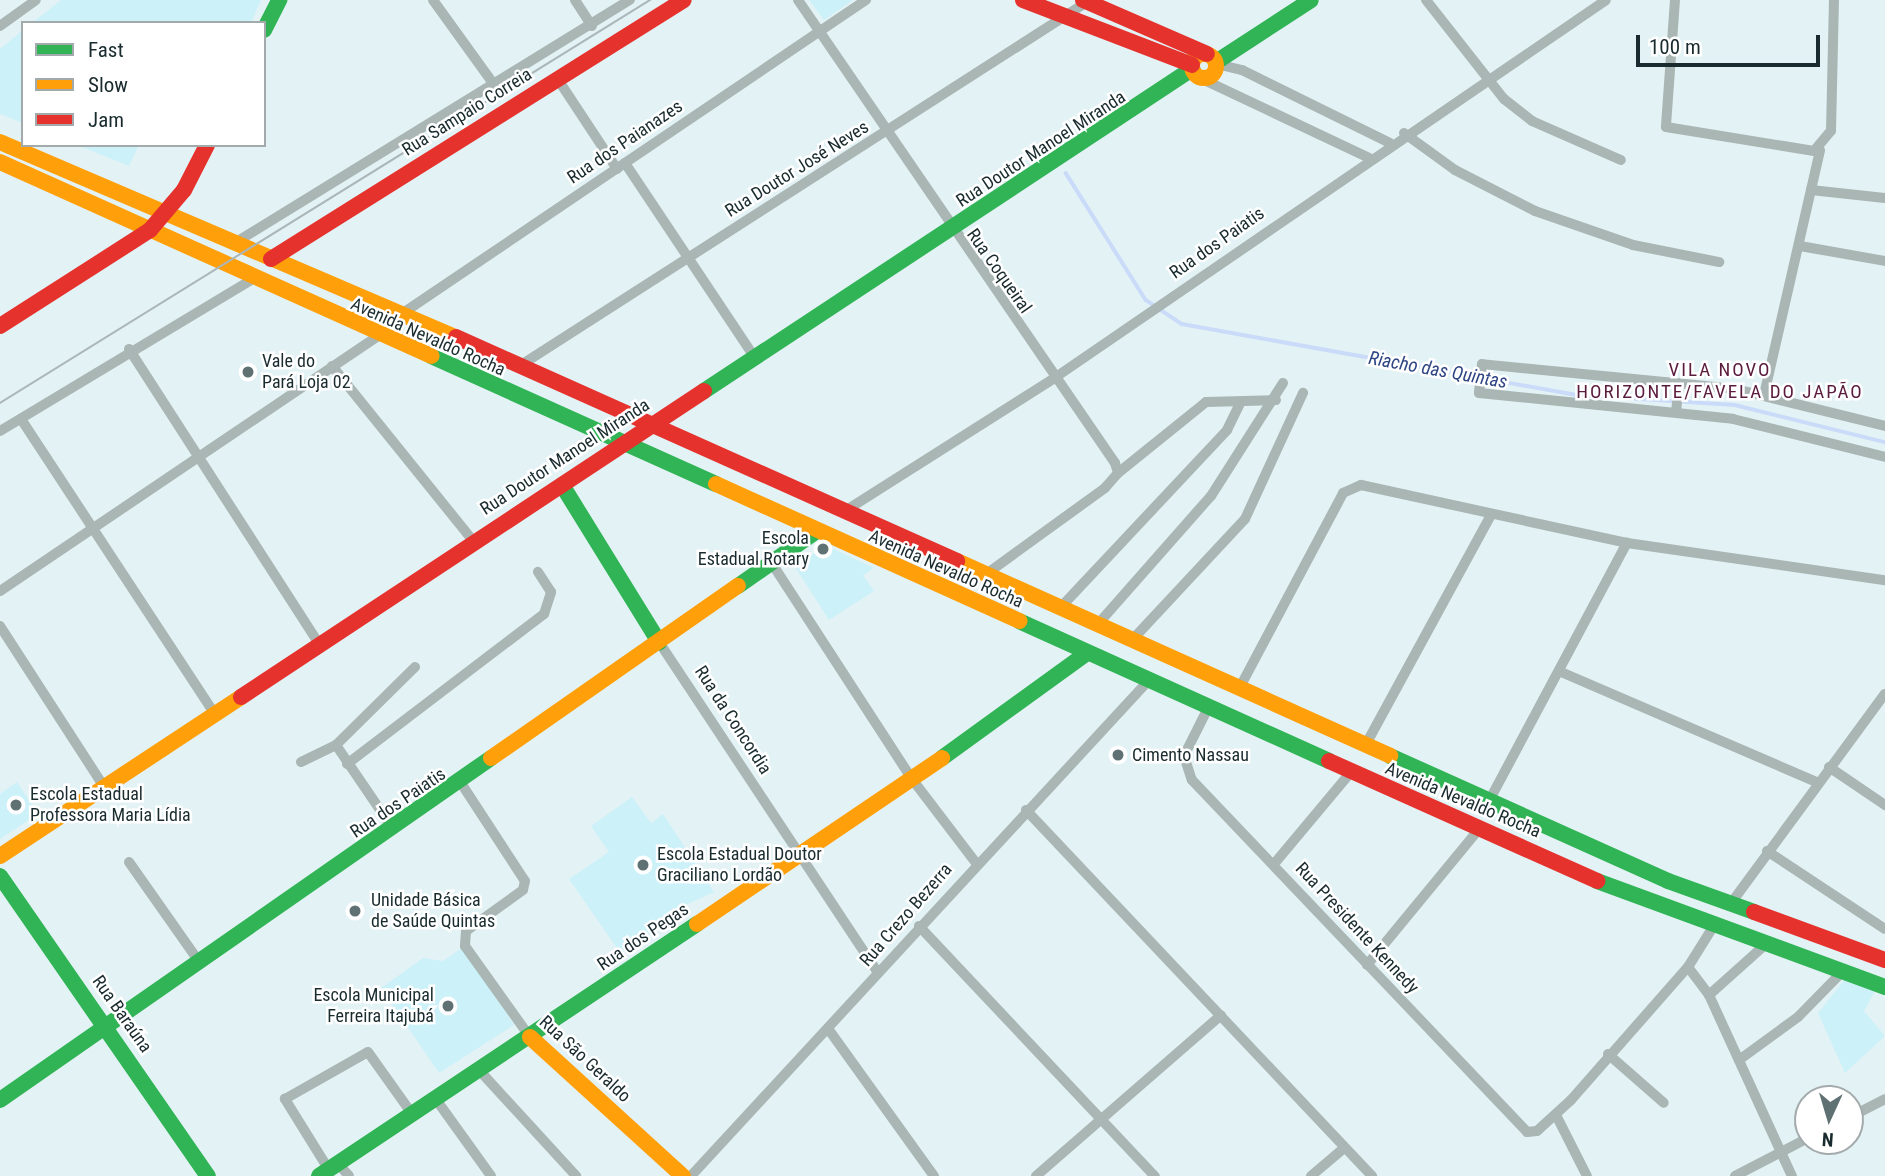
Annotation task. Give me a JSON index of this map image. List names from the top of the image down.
{
  "streets": {
    "main road": [
      "Rua Sampaio Correia",
      "Rua Doutor Manoel Miranda",
      "Rua dos Paiatis",
      "Avenida Nevaldo Rocha",
      "Rua da Concordia",
      "Rua dos Pegas",
      "Rua Baraúna",
      "Rua São Geraldo"
    ],
    "street": [
      "Rua dos Paianazes",
      "Rua Doutor José Neves",
      "Rua Coqueiral",
      "Rua Crezo Bezerra",
      "Rua Presidente Kennedy"
    ]
  },
  "crossings": [
    ["Rua Sampaio Correia", "Avenida Nevaldo Rocha"],
    ["Rua dos Paianazes", "Rua Coqueiral"],
    ["Rua dos Paianazes", "Avenida Nevaldo Rocha"],
    ["Rua Doutor Manoel Miranda", "Rua Coqueiral"],
    ["Rua Doutor Manoel Miranda", "Avenida Nevaldo Rocha"],
    ["Rua Doutor Manoel Miranda", "Rua da Concordia"],
    ["Rua Doutor José Neves", "Rua Coqueiral"],
    ["Rua Doutor José Neves", "Avenida Nevaldo Rocha"],
    ["Rua dos Paiatis", "Rua Coqueiral"],
    ["Rua dos Paiatis", "Avenida Nevaldo Rocha"],
    ["Rua dos Paiatis", "Rua da Concordia"],
    ["Rua dos Paiatis", "Rua Baraúna"],
    ["Rua dos Paiatis", "Rua São Geraldo"],
    ["Avenida Nevaldo Rocha", "Rua Crezo Bezerra"],
    ["Avenida Nevaldo Rocha", "Rua Presidente Kennedy"],
    ["Avenida Nevaldo Rocha", "Rua dos Pegas"],
    ["Rua da Concordia", "Rua Crezo Bezerra"],
    ["Rua da Concordia", "Rua dos Pegas"],
    ["Rua dos Pegas", "Rua São Geraldo"]
  ],
  "districts": ["VILA NOVO HORIZONTE/FAVELA DO JAPÃO"],
  "water": ["Riacho das Quintas"],
  "places": [
    "Vale do Pará Loja 02",
    "Escola Estadual Rotary",
    "Cimento Nassau",
    "Escola Estadual Professora Maria Lídia",
    "Escola Estadual Doutor Graciliano Lordão",
    "Unidade Básica de Saúde Quintas",
    "Escola Municipal Ferreira Itajubá"
  ],
  "legend": ["Fast", "Slow", "Jam"],
  "scale_bar": "100 m",
  "north": "bottom"
}
